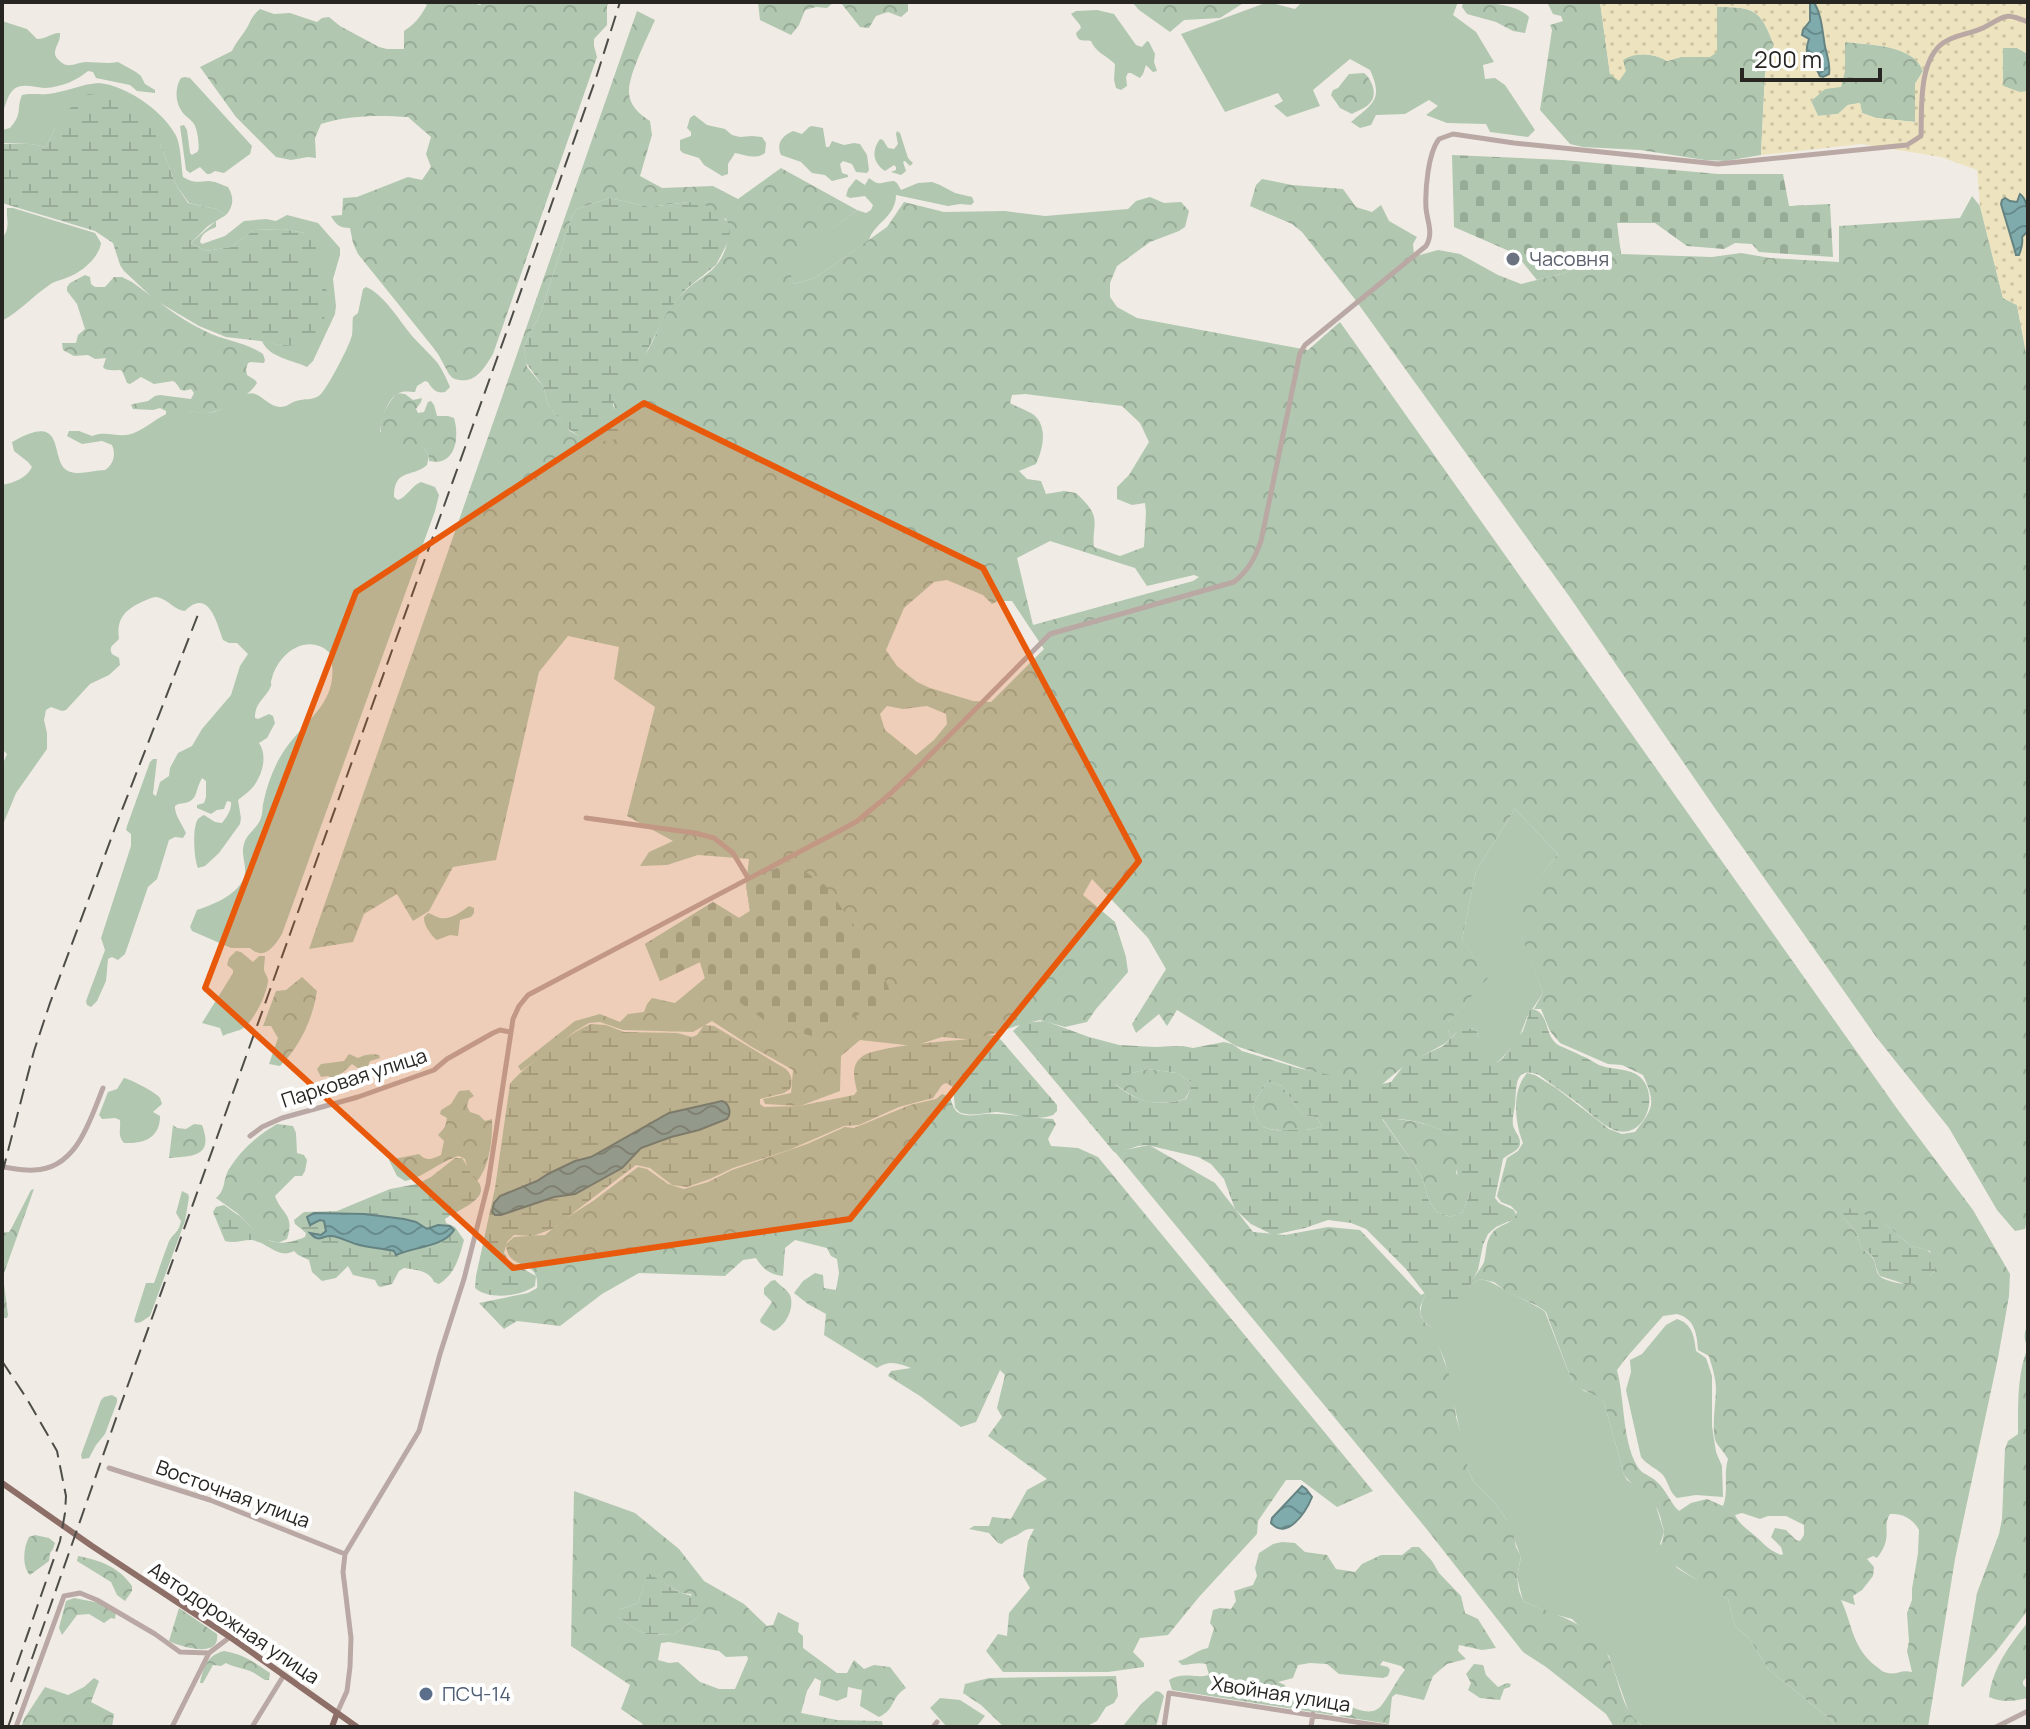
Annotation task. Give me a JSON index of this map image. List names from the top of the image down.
{
  "streets": {
    "main road": ["Автодорожная улица"],
    "street": ["Парковая улица", "Восточная улица", "Хвойная улица"]
  },
  "places": ["Часовня", "ПСЧ-14"],
  "scale_bar": "200 m"
}
